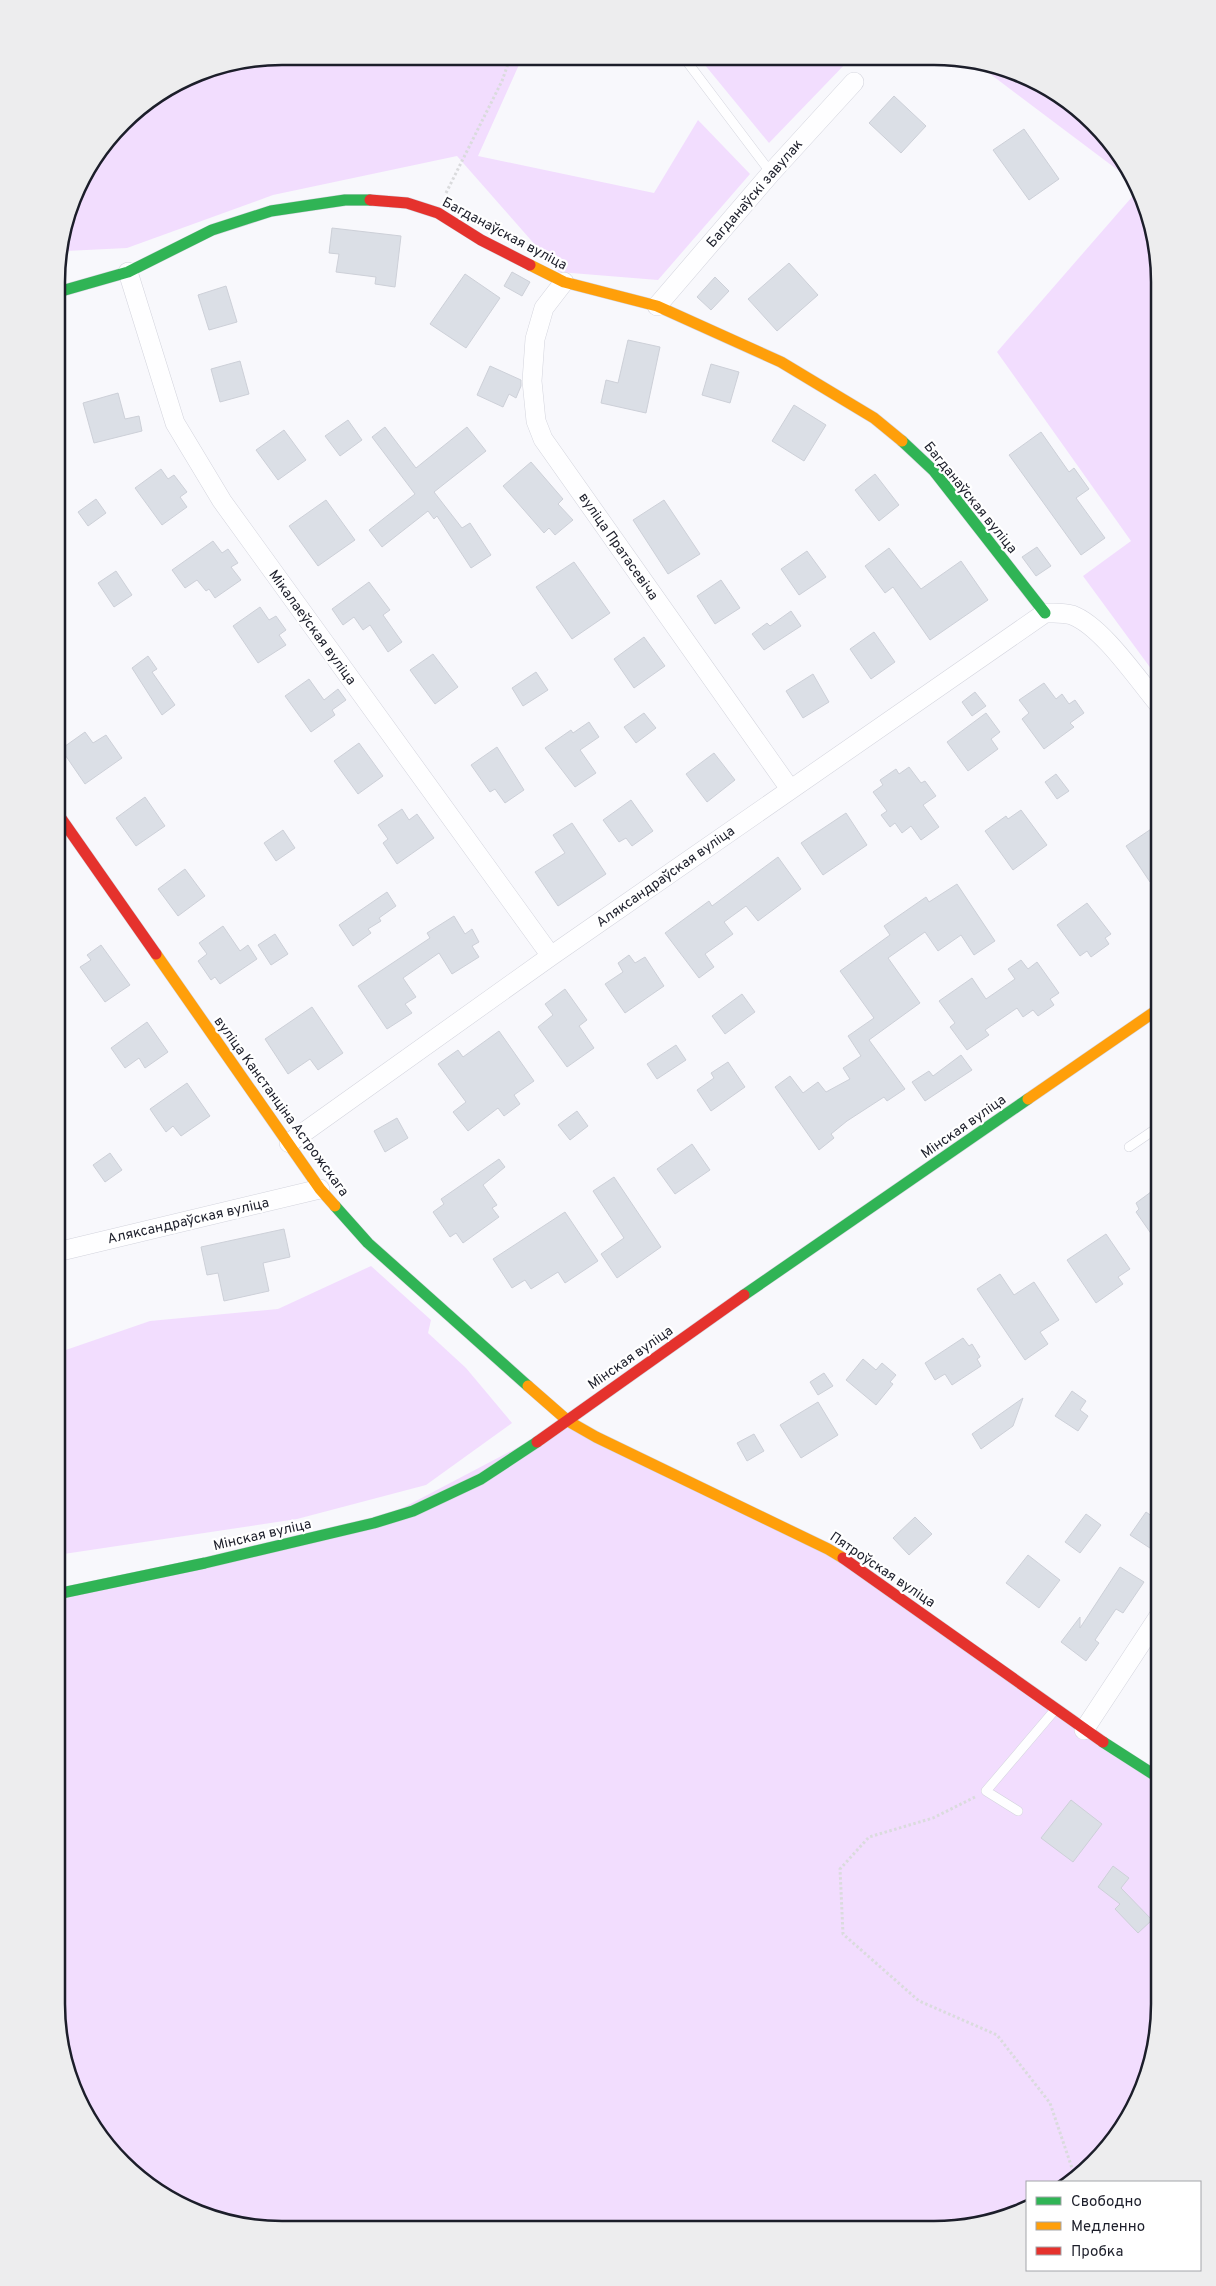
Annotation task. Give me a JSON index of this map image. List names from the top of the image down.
{
  "streets": {
    "street": [
      "Багданаўскі завулак",
      "Багданаўская вуліца",
      "вуліца Пратасевіча",
      "Мікалаеўская вуліца",
      "Аляксандраўская вуліца",
      "вуліца Канстанціна Астрожскага",
      "Мінская вуліца",
      "Пятроўская вуліца"
    ]
  },
  "crossings": [
    ["Багданаўскі завулак", "Багданаўская вуліца"],
    ["Багданаўская вуліца", "вуліца Пратасевіча"],
    ["Багданаўская вуліца", "Мікалаеўская вуліца"],
    ["Багданаўская вуліца", "Аляксандраўская вуліца"],
    ["вуліца Пратасевіча", "Аляксандраўская вуліца"],
    ["Мікалаеўская вуліца", "Аляксандраўская вуліца"],
    ["Аляксандраўская вуліца", "вуліца Канстанціна Астрожскага"],
    ["вуліца Канстанціна Астрожскага", "Мінская вуліца"],
    ["вуліца Канстанціна Астрожскага", "Пятроўская вуліца"],
    ["Мінская вуліца", "Пятроўская вуліца"]
  ],
  "legend": ["Свободно", "Медленно", "Пробка"]
}
